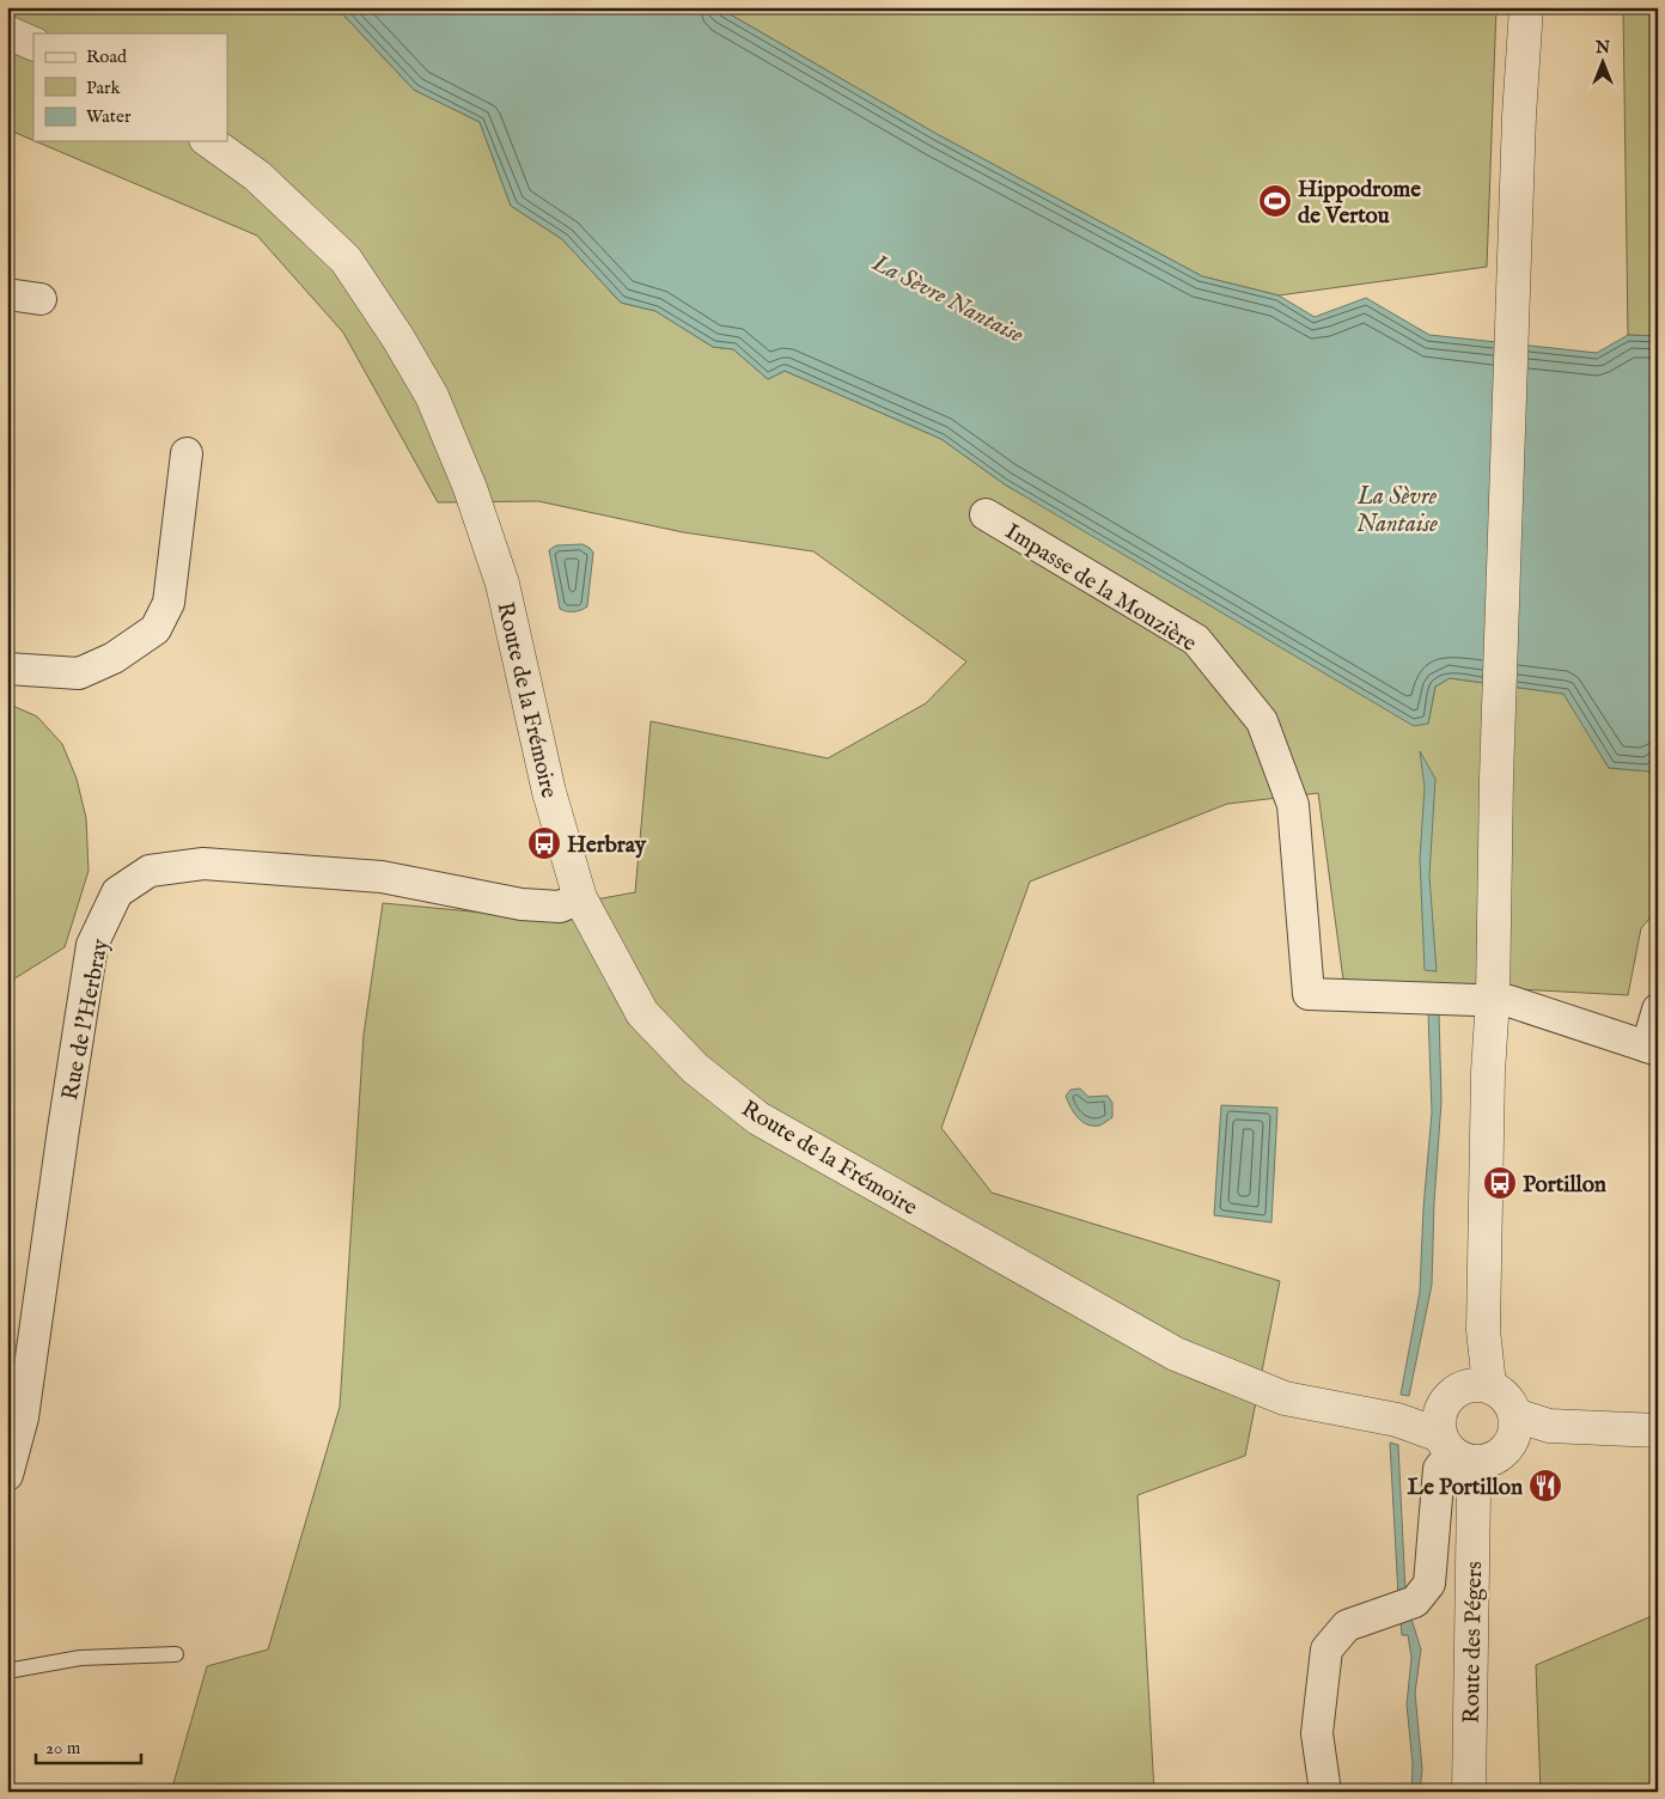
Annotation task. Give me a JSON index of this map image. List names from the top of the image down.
{
  "streets": {
    "street": [
      "Impasse de la Mouzière",
      "Route de la Frémoire",
      "Rue de l'Herbray",
      "Route des Pégers"
    ]
  },
  "crossings": [
    ["Route de la Frémoire", "Rue de l'Herbray"],
    ["Route de la Frémoire", "Route des Pégers"]
  ],
  "water": ["La Sèvre Nantaise"],
  "places": {
    "sports": ["Hippodrome de Vertou"],
    "bus stop": ["Herbray", "Portillon"],
    "restaurant": ["Le Portillon"]
  },
  "legend": ["Road", "Park", "Water"],
  "scale_bar": "20 m",
  "north": "top"
}
